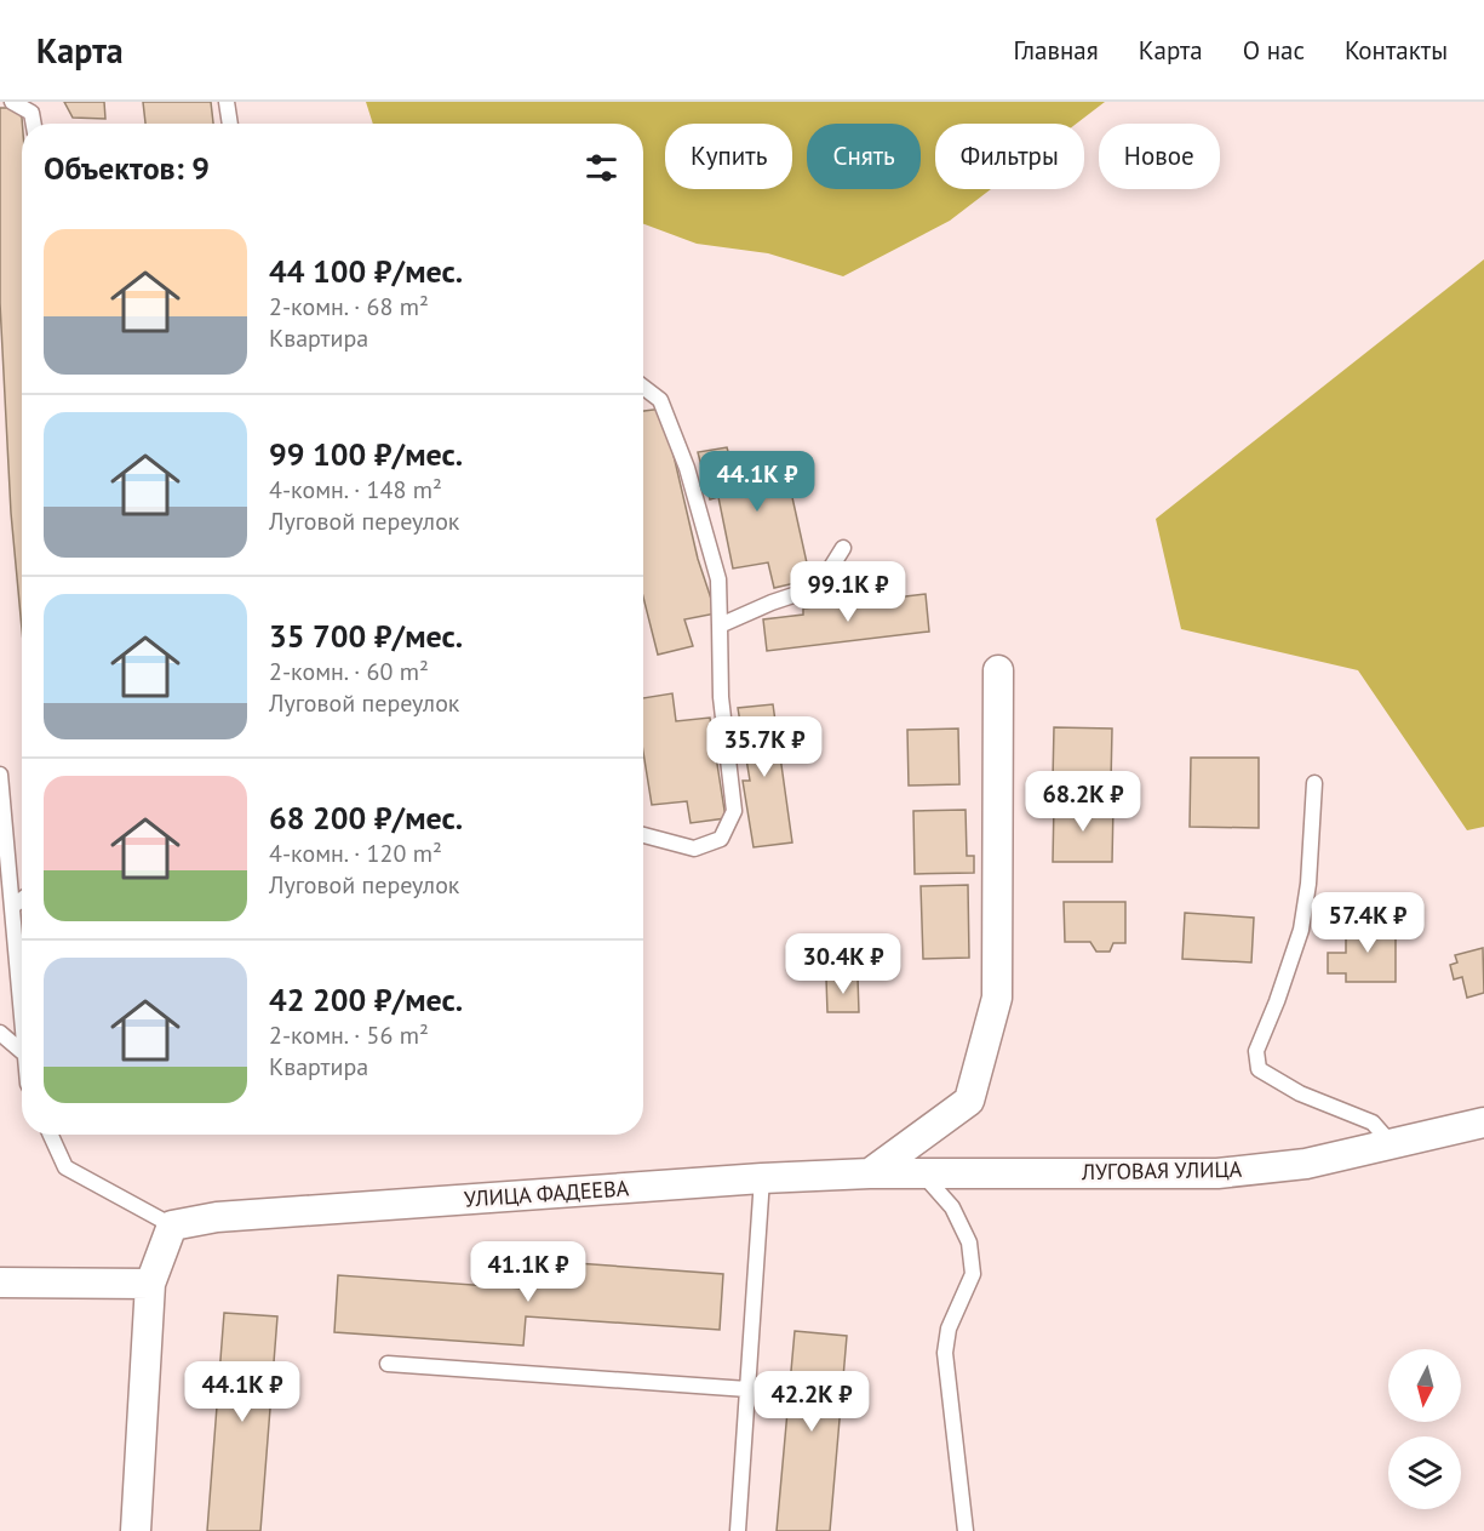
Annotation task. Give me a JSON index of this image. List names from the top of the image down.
{
  "streets": {
    "street": ["ЛУГОВАЯ УЛИЦА", "УЛИЦА ФАДЕЕВА"]
  },
  "crossings": [
    ["ЛУГОВАЯ УЛИЦА", "УЛИЦА ФАДЕЕВА"]
  ],
  "north": "bottom",
  "page": {
    "header": "Карта",
    "nav": [
      "Главная",
      "Карта",
      "О нас",
      "Контакты"
    ],
    "chip": [
      "Купить",
      "Снять",
      "Фильтры",
      "Новое"
    ],
    "heading": "Объектов: 9",
    "list": [
      {
        "name": "44 100 ₽/мес.",
        "note": "2-комн. · 68 m² · Квартира"
      },
      {
        "name": "99 100 ₽/мес.",
        "note": "4-комн. · 148 m² · Луговой переулок"
      },
      {
        "name": "35 700 ₽/мес.",
        "note": "2-комн. · 60 m² · Луговой переулок"
      },
      {
        "name": "68 200 ₽/мес.",
        "note": "4-комн. · 120 m² · Луговой переулок"
      },
      {
        "name": "42 200 ₽/мес.",
        "note": "2-комн. · 56 m² · Квартира"
      }
    ],
    "price": [
      "44.1K ₽",
      "99.1K ₽",
      "35.7K ₽",
      "68.2K ₽",
      "57.4K ₽",
      "30.4K ₽",
      "41.1K ₽",
      "44.1K ₽",
      "42.2K ₽"
    ]
  }
}
